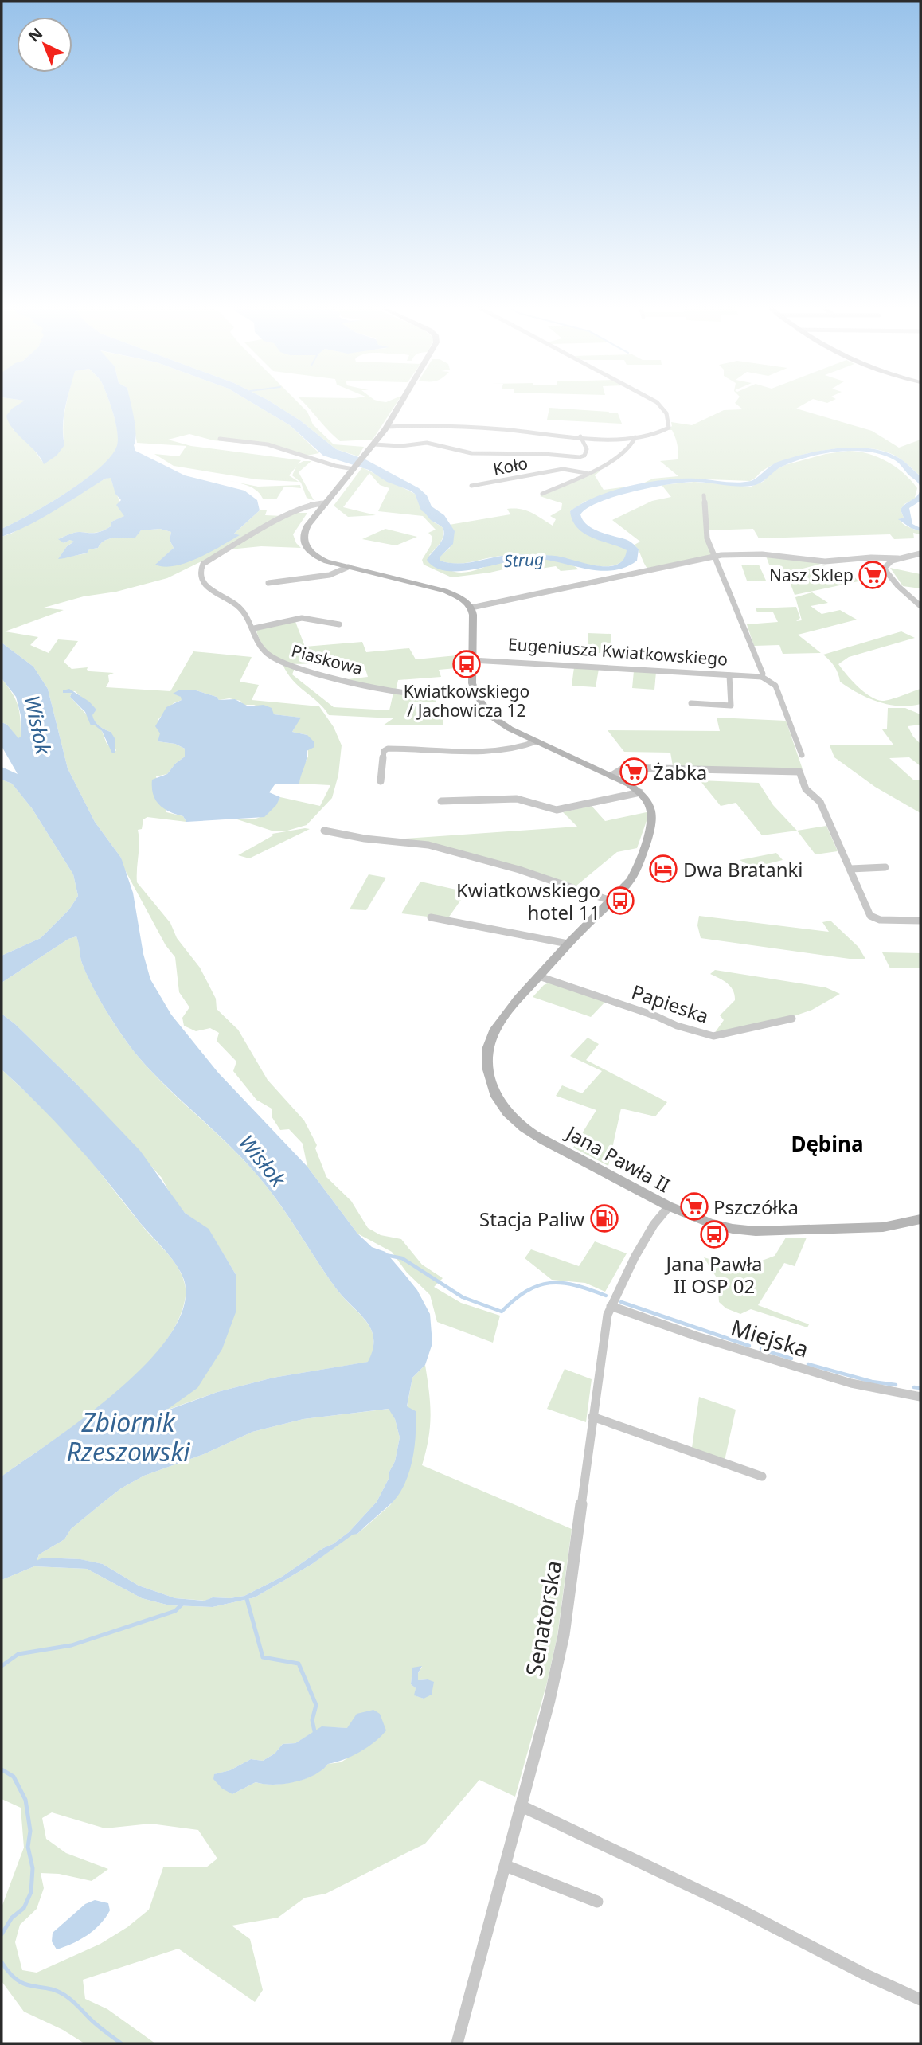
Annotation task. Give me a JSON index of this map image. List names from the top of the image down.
{
  "streets": {
    "street": [
      "Koło",
      "Eugeniusza Kwiatkowskiego",
      "Piaskowa",
      "Papieska",
      "Jana Pawła II",
      "Miejska",
      "Senatorska"
    ]
  },
  "crossings": [
    ["Papieska", "Jana Pawła II"],
    ["Jana Pawła II", "Senatorska"],
    ["Miejska", "Senatorska"]
  ],
  "districts": ["Dębina"],
  "water": ["Strug", "Wisłok", "Zbiornik Rzeszowski"],
  "places": {
    "supermarket": ["Nasz Sklep", "Żabka", "Pszczółka"],
    "bus stop": ["Kwiatkowskiego / Jachowicza 12", "Kwiatkowskiego hotel 11", "Jana Pawła II OSP 02"],
    "hotel": ["Dwa Bratanki"],
    "fuel station": ["Stacja Paliw"]
  },
  "north": "top left"
}
